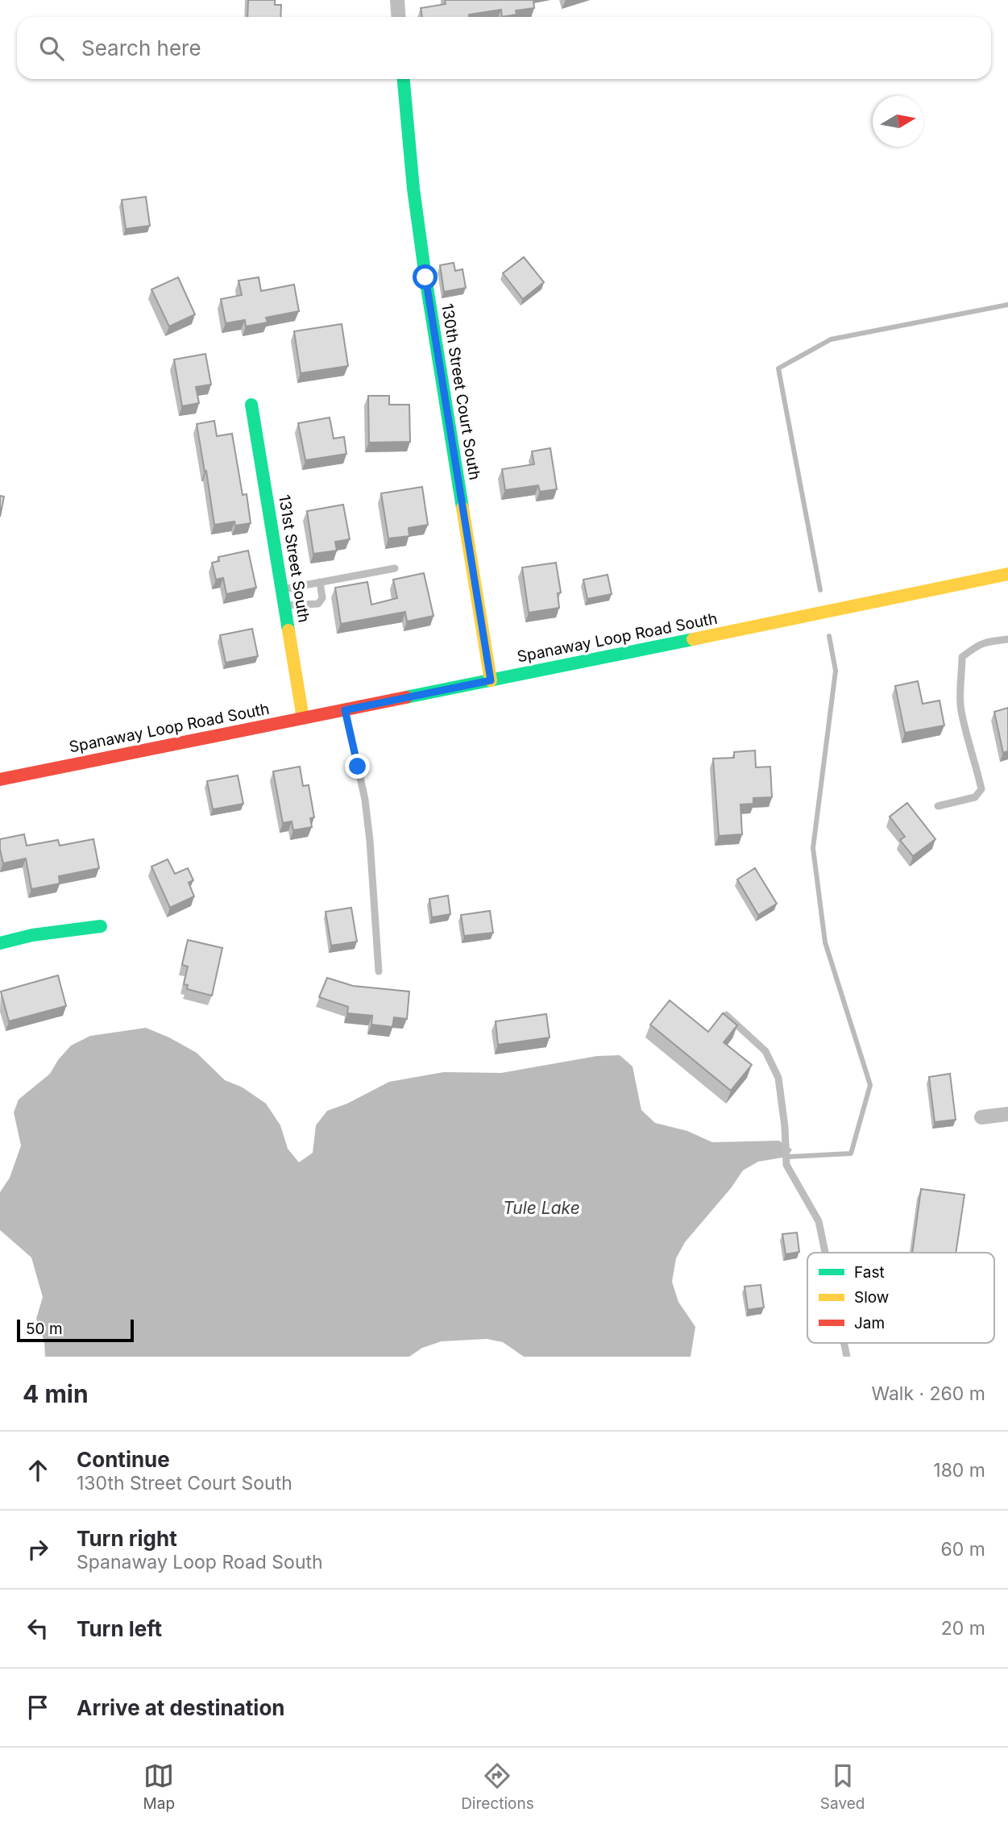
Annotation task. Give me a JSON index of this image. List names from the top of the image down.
{
  "streets": {
    "street": ["130th Street Court South", "131st Street South", "Spanaway Loop Road South"]
  },
  "crossings": [
    ["130th Street Court South", "Spanaway Loop Road South"],
    ["131st Street South", "Spanaway Loop Road South"]
  ],
  "water": ["Tule Lake"],
  "legend": ["Fast", "Slow", "Jam"],
  "scale_bar": "50 m",
  "north": "right",
  "page": {
    "search": "Search here",
    "scale": "50 m",
    "heading": ["4 min", "Walk · 260 m"],
    "list": [
      ["Continue", "130th Street Court South", "180 m"],
      ["Turn right", "Spanaway Loop Road South", "60 m"],
      ["Turn left", "20 m"],
      "Arrive at destination"
    ],
    "nav": ["Map", "Directions", "Saved"]
  }
}
